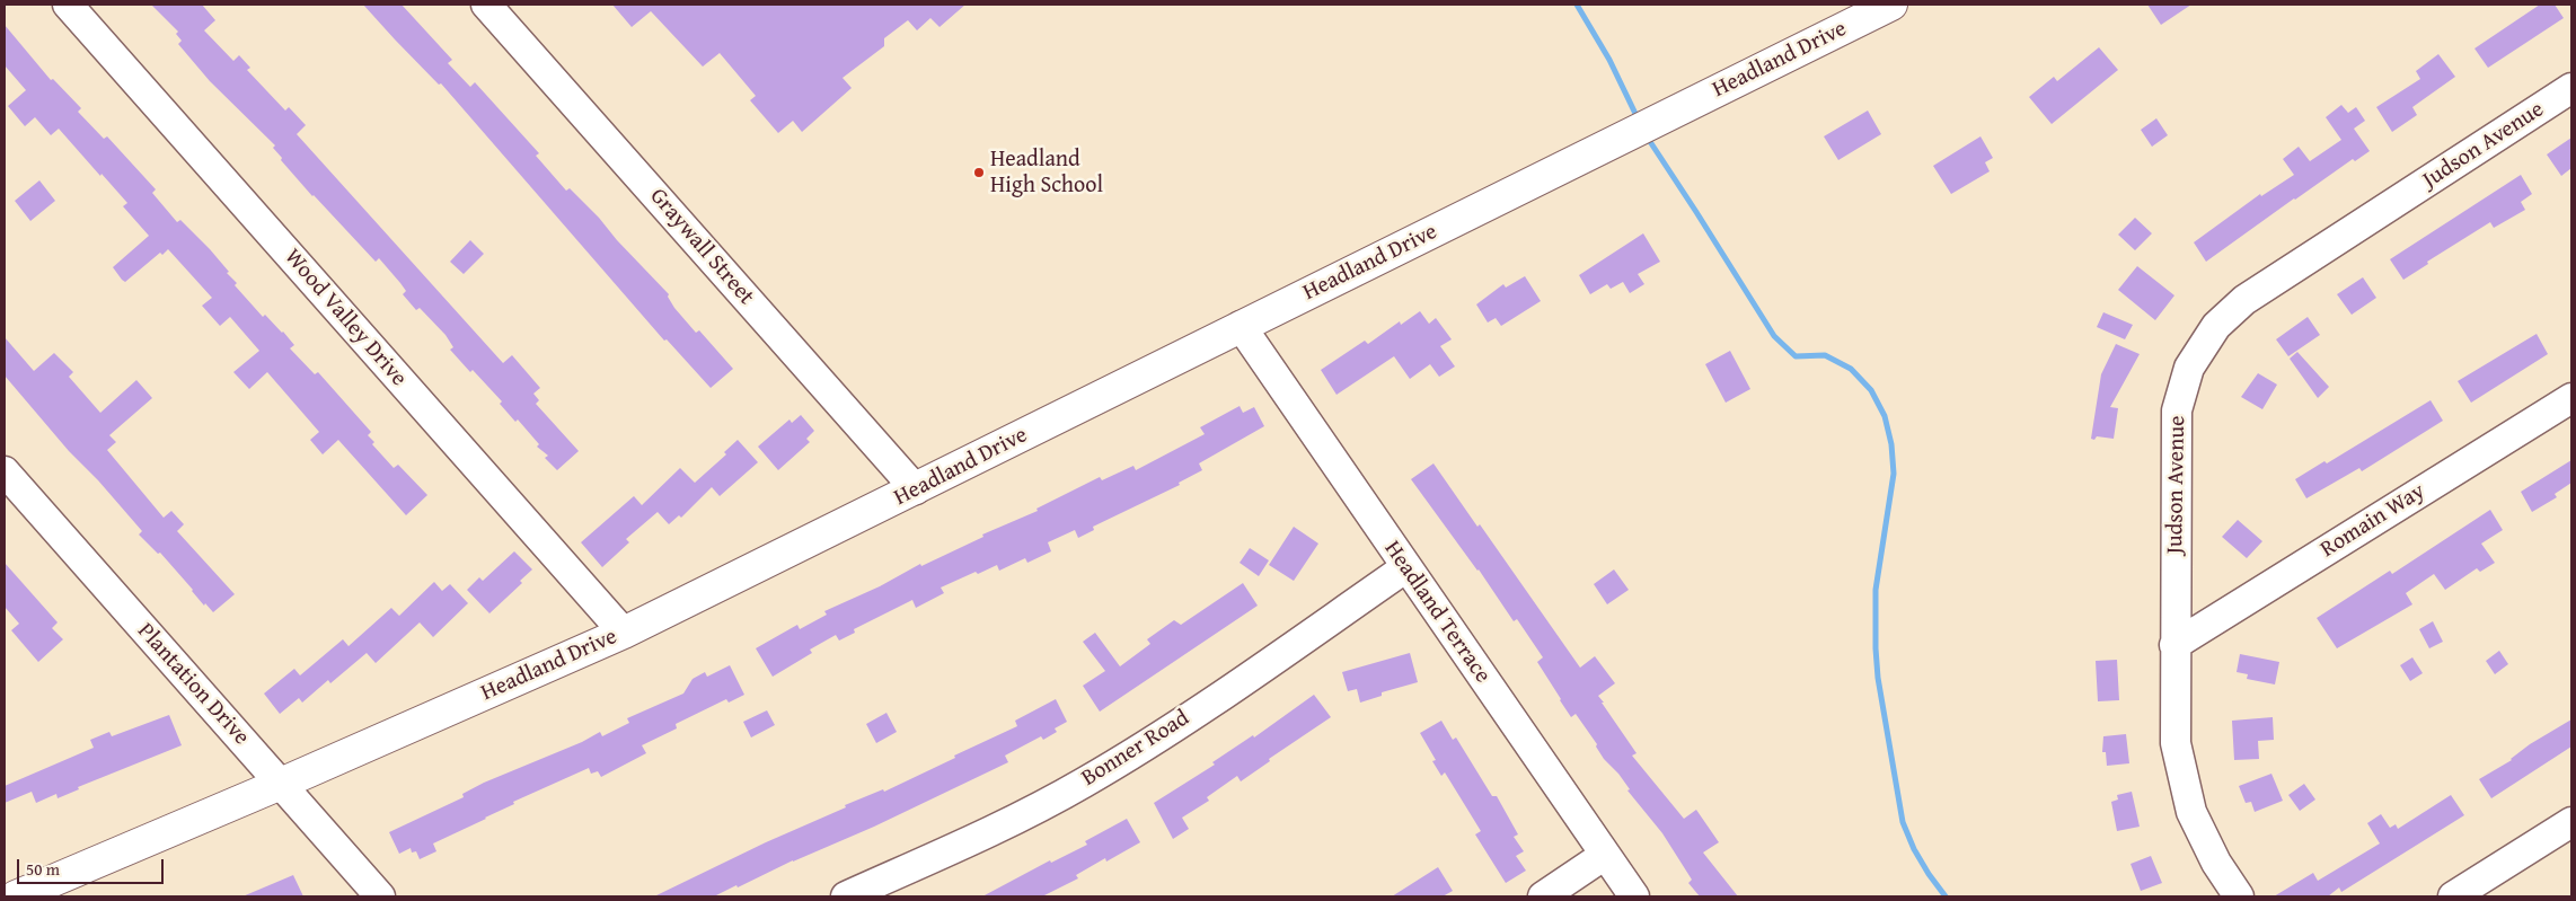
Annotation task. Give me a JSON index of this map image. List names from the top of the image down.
{
  "streets": {
    "main road": ["Headland Drive"],
    "street": [
      "Judson Avenue",
      "Graywall Street",
      "Wood Valley Drive",
      "Romain Way",
      "Headland Terrace",
      "Plantation Drive",
      "Bonner Road"
    ]
  },
  "crossings": [
    ["Headland Drive", "Graywall Street"],
    ["Headland Drive", "Wood Valley Drive"],
    ["Headland Drive", "Headland Terrace"],
    ["Headland Drive", "Plantation Drive"],
    ["Judson Avenue", "Romain Way"],
    ["Headland Terrace", "Bonner Road"]
  ],
  "places": ["Headland High School"],
  "scale_bar": "50 m"
}
